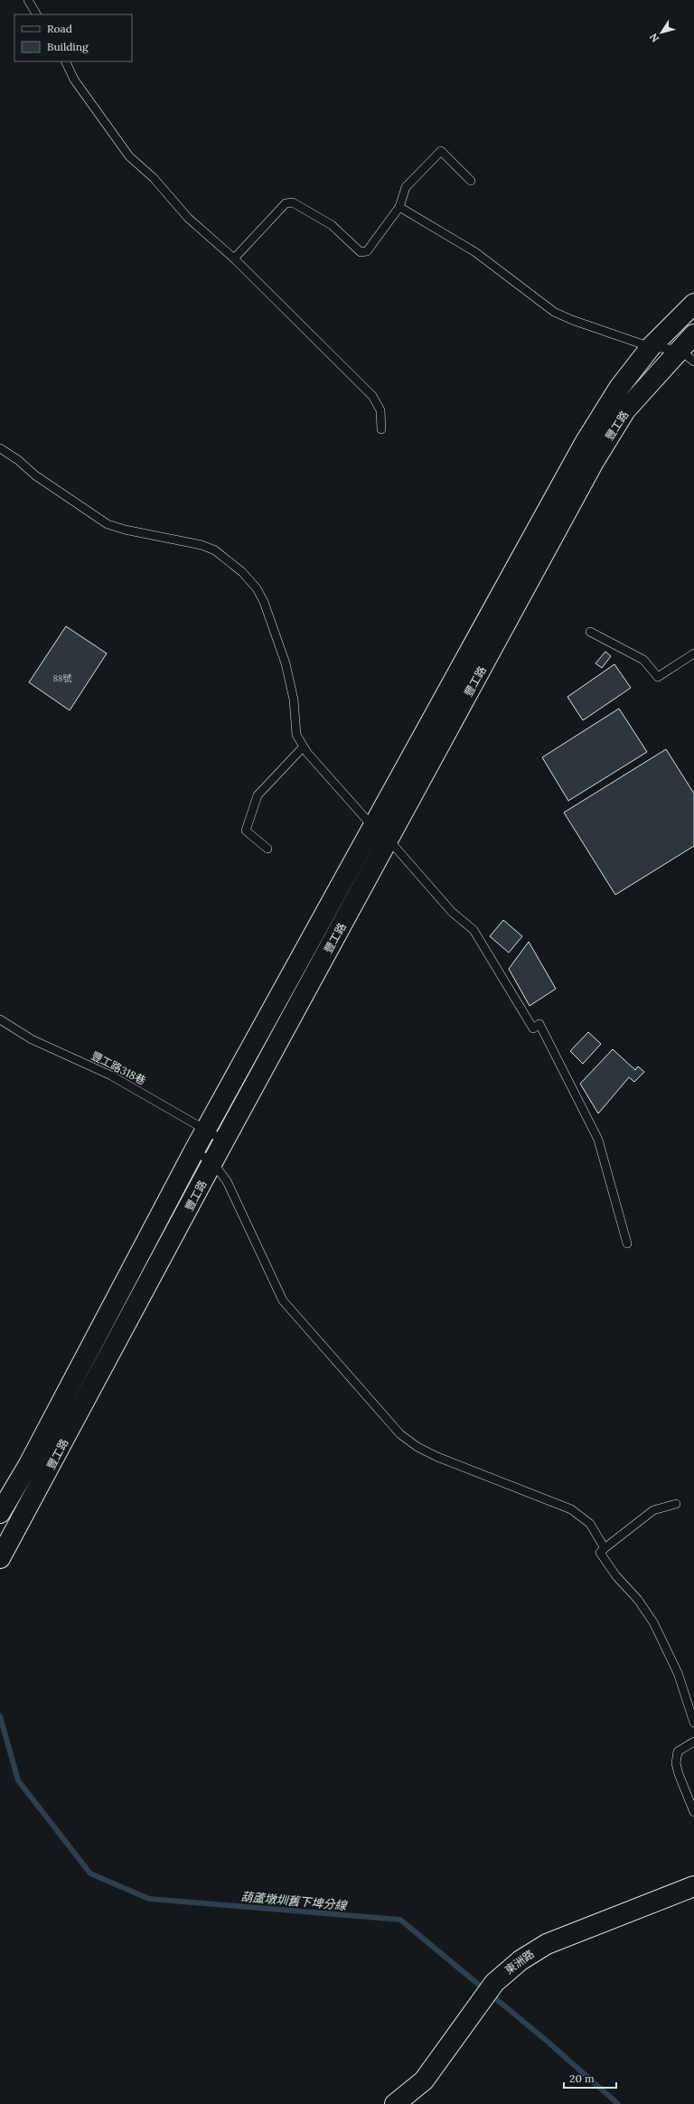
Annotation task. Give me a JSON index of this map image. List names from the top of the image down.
{
  "streets": {
    "street": ["豐工路", "東洲路"],
    "lane": ["豐工路318巷"]
  },
  "crossings": [
    ["豐工路", "豐工路318巷"]
  ],
  "water": ["葫蘆墩圳舊下埤分線"],
  "house_numbers": ["88號"],
  "legend": ["Road", "Building"],
  "scale_bar": "20 m",
  "north": "bottom left"
}
